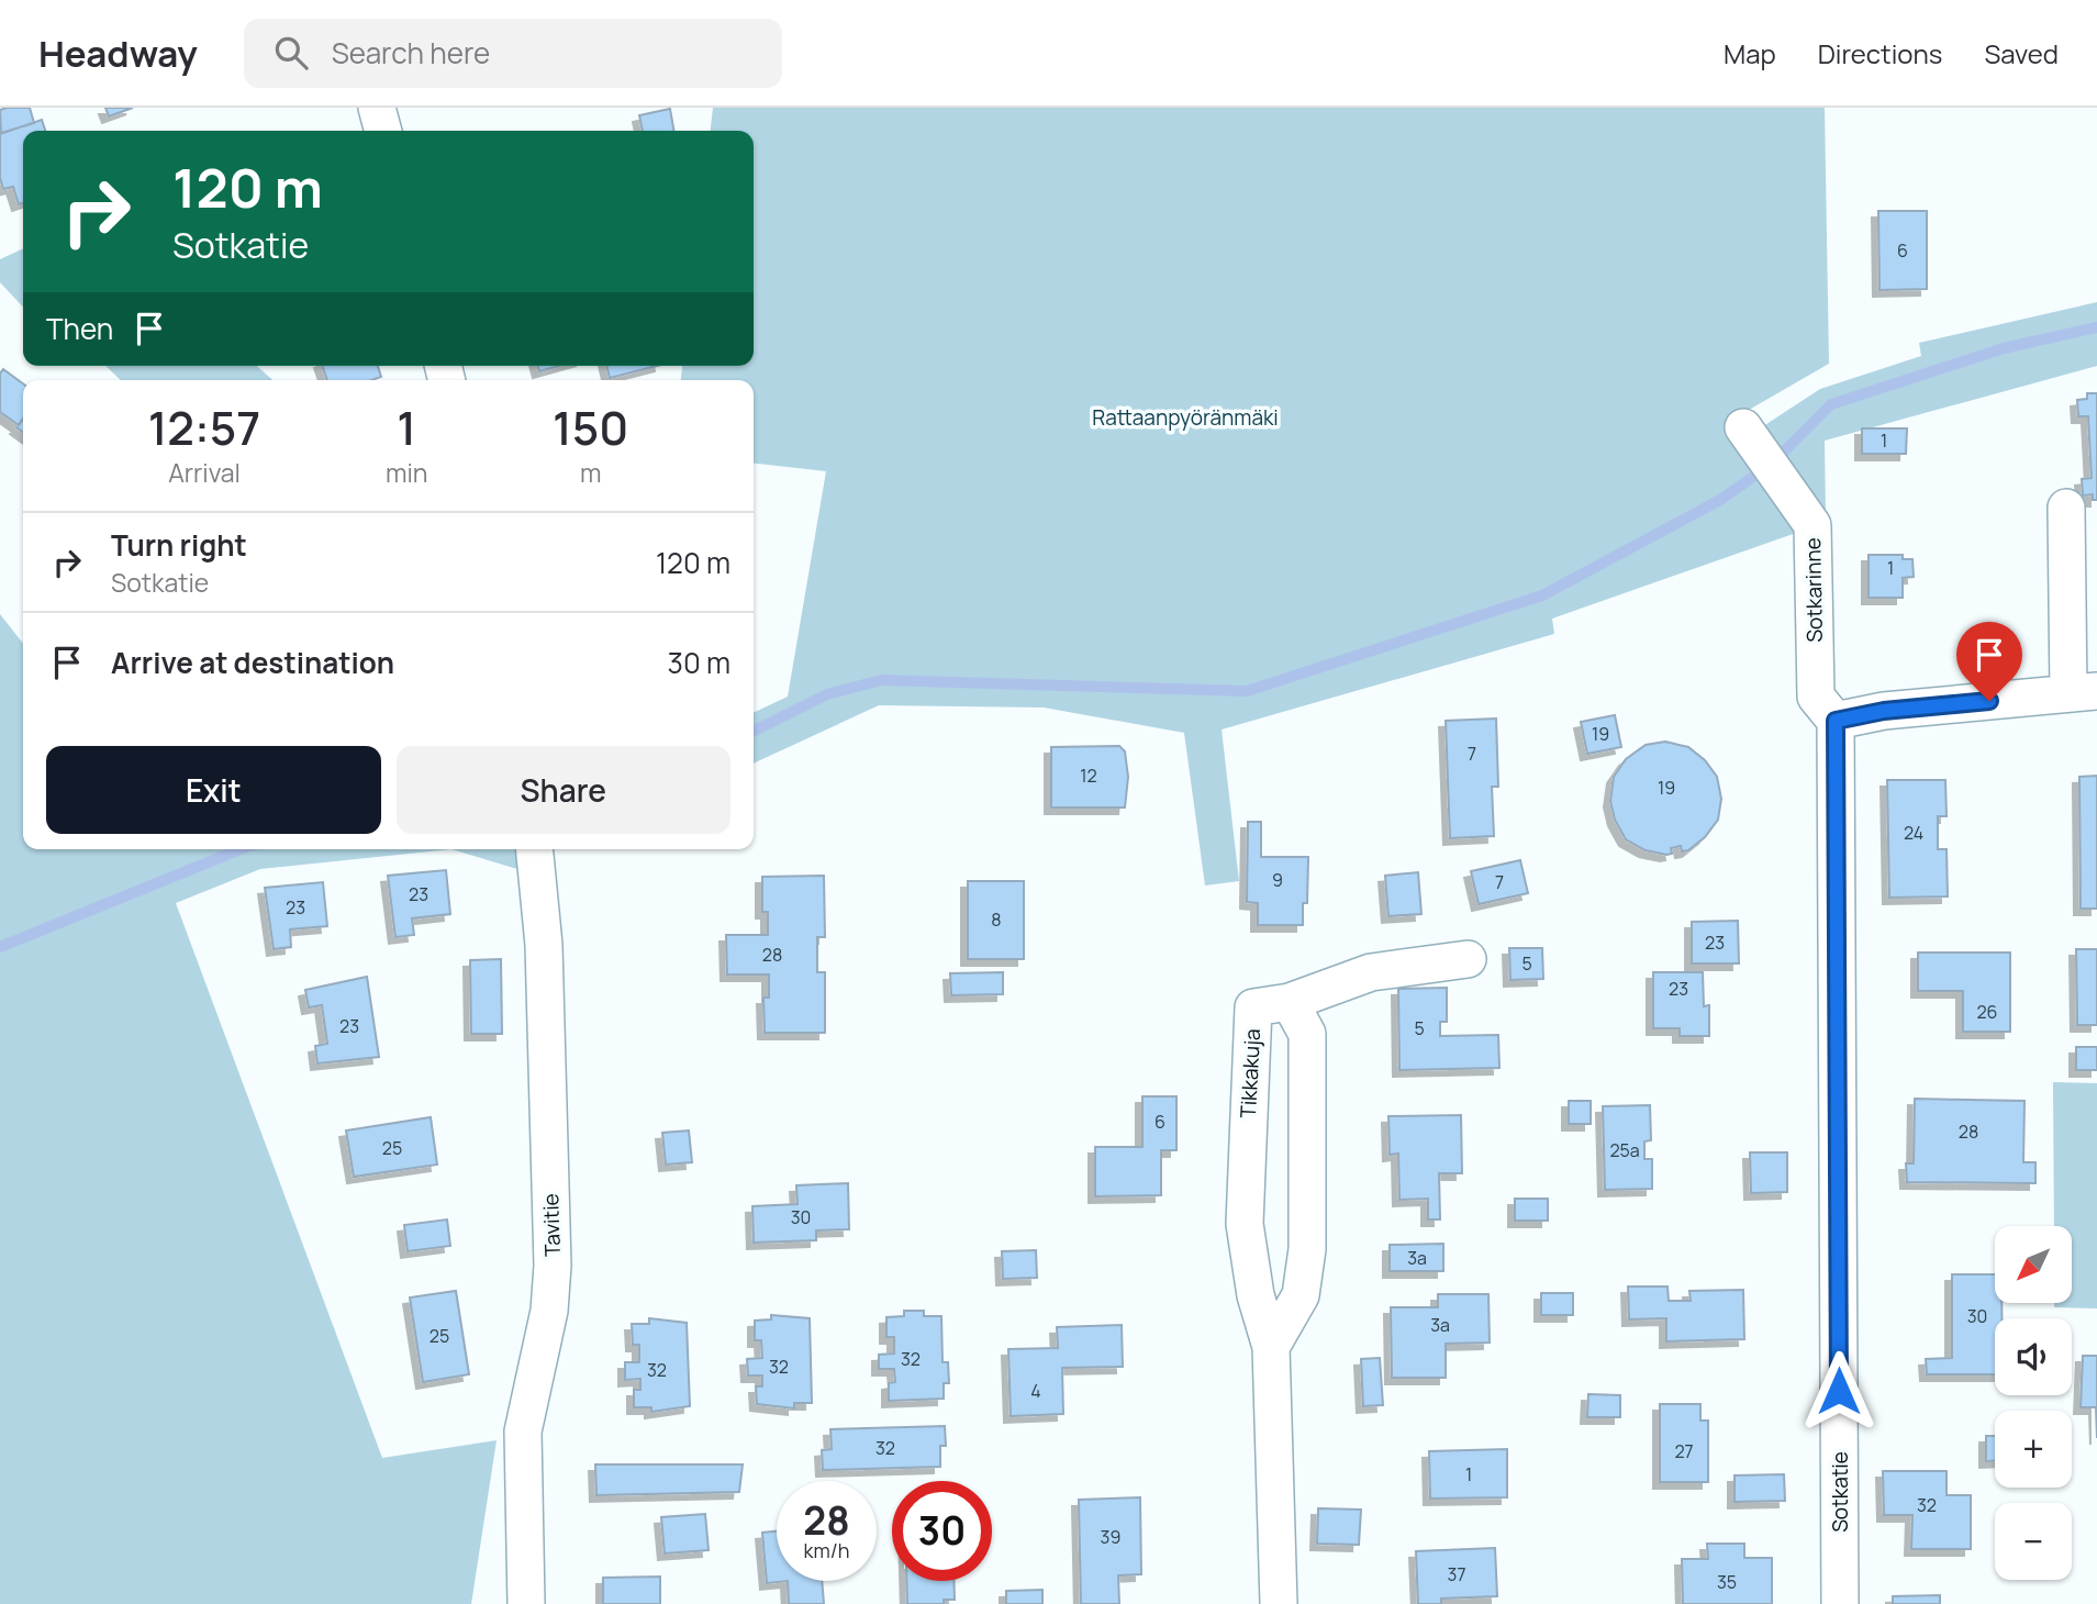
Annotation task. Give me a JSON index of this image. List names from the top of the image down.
{
  "streets": {
    "street": [
      "Sotkarinne",
      "Tikkakuja",
      "Tavitie",
      "Sotkatie"
    ]
  },
  "crossings": [
    ["Sotkarinne", "Sotkatie"]
  ],
  "parks": ["Rattaanpyöränmäki"],
  "house_numbers": [
    "6",
    "1",
    "1",
    "19",
    "7",
    "12",
    "19",
    "24",
    "9",
    "7",
    "23",
    "23",
    "8",
    "23",
    "28",
    "5",
    "23",
    "26",
    "23",
    "5",
    "6",
    "28",
    "25",
    "25a",
    "30",
    "3a",
    "30",
    "3a",
    "25",
    "32",
    "32",
    "32",
    "4",
    "32",
    "27",
    "1",
    "32",
    "39",
    "37",
    "35"
  ],
  "north": "bottom left",
  "page": {
    "header": "Headway",
    "search": "Search here",
    "nav": ["Map", "Directions", "Saved"],
    "turn": ["120 m", "Sotkatie"],
    "then": "Then",
    "eta": [
      "12:57",
      "Arrival",
      "1",
      "min",
      "150",
      "m"
    ],
    "list": [
      {
        "name": "Turn right",
        "note": "Sotkatie",
        "value": "120 m"
      },
      {
        "name": "Arrive at destination",
        "value": "30 m"
      }
    ],
    "buttons": ["Exit", "Share"],
    "map_buttons": ["+", "−"],
    "speed": "28 km/h",
    "limit": "30"
  }
}
